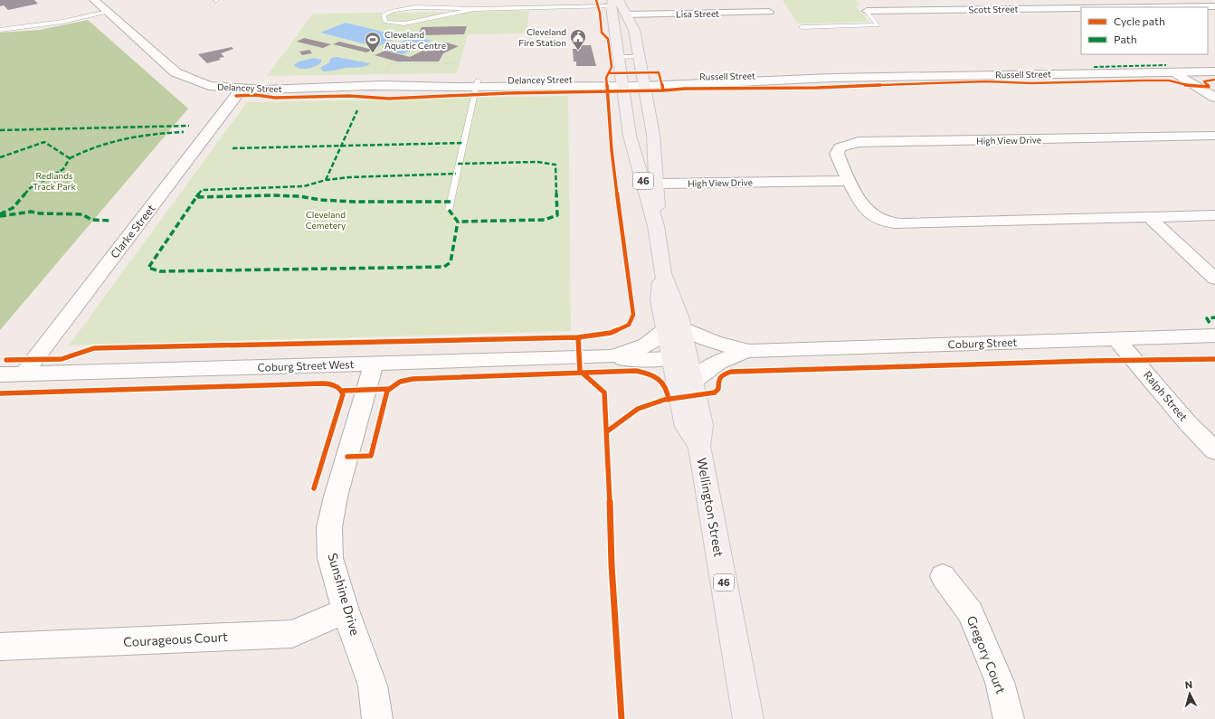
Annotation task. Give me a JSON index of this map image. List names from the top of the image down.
{
  "streets": {
    "main road": ["46", "Wellington Street"],
    "street": [
      "Scott Street",
      "Lisa Street",
      "Russell Street",
      "Delancey Street",
      "High View Drive",
      "Clarke Street",
      "Coburg Street",
      "Coburg Street West",
      "Ralph Street",
      "Sunshine Drive",
      "Courageous Court",
      "Gregory Court"
    ]
  },
  "crossings": [
    ["Lisa Street", "Wellington Street"],
    ["Russell Street", "Delancey Street"],
    ["Russell Street", "Wellington Street"],
    ["Delancey Street", "Clarke Street"],
    ["Delancey Street", "Wellington Street"],
    ["High View Drive", "Wellington Street"],
    ["Clarke Street", "Coburg Street West"],
    ["Coburg Street", "Coburg Street West"],
    ["Coburg Street", "Ralph Street"],
    ["Coburg Street", "Wellington Street"],
    ["Coburg Street West", "Wellington Street"],
    ["Coburg Street West", "Sunshine Drive"],
    ["Sunshine Drive", "Courageous Court"]
  ],
  "parks": ["Redlands Track Park", "Cleveland Cemetery"],
  "places": {
    "public building": ["Cleveland Fire Station"],
    "sports": ["Cleveland Aquatic Centre"]
  },
  "legend": ["Cycle path", "Path"],
  "north": "top"
}
